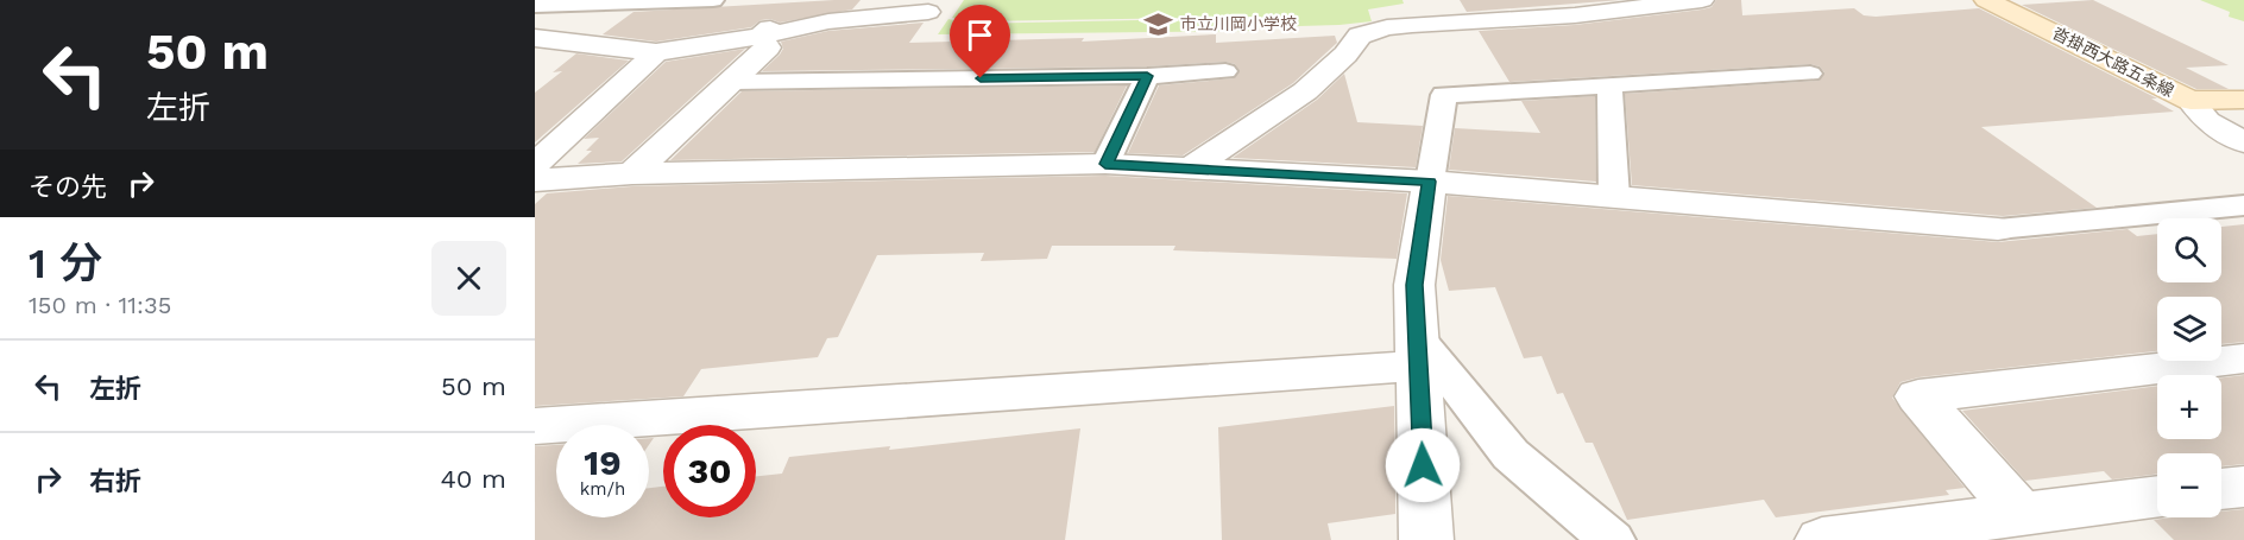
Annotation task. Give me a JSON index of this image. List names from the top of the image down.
{
  "streets": {
    "main road": ["沓掛西大路五条線"]
  },
  "places": {
    "school or university": ["市立川岡小学校"]
  },
  "page": {
    "turn": ["50 m", "左折"],
    "then": "その先",
    "heading": ["1 分", "150 m · 11:35"],
    "map_buttons": ["+", "−"],
    "list": [
      {
        "name": "左折",
        "value": "50 m"
      },
      {
        "name": "右折",
        "value": "40 m"
      }
    ],
    "speed": "19 km/h",
    "limit": "30"
  }
}
